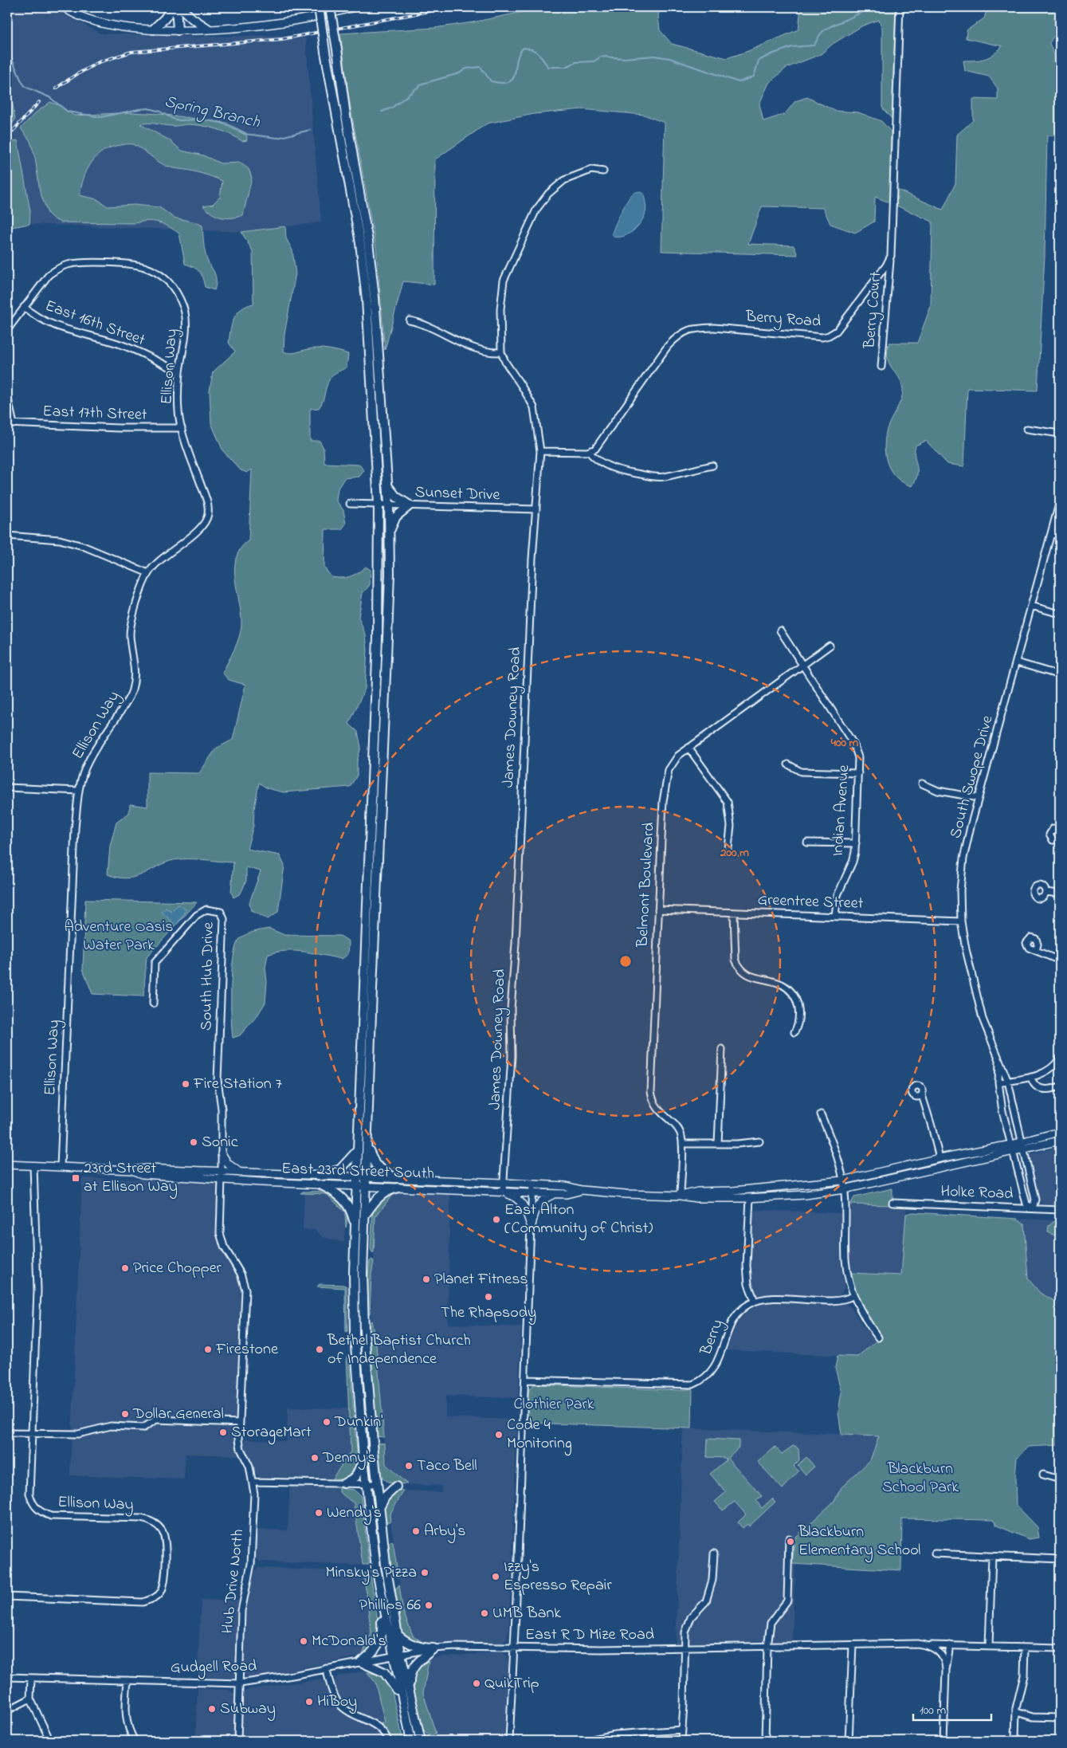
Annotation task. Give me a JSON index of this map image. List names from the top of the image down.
{
  "streets": {
    "main road": ["East 23rd Street South"],
    "street": [
      "Berry Court",
      "Berry Road",
      "East 16th Street",
      "Ellison Way",
      "East 17th Street",
      "Sunset Drive",
      "James Downey Road",
      "South Swope Drive",
      "Indian Avenue",
      "Belmont Boulevard",
      "Greentree Street",
      "South Hub Drive",
      "Holke Road",
      "Berry",
      "Hub Drive North",
      "East R D Mize Road",
      "Gudgell Road"
    ]
  },
  "crossings": [
    ["Berry Court", "Berry Road"],
    ["East 16th Street", "Ellison Way"],
    ["Ellison Way", "East 17th Street"],
    ["Ellison Way", "East 23rd Street South"],
    ["Sunset Drive", "James Downey Road"],
    ["James Downey Road", "East 23rd Street South"],
    ["South Swope Drive", "Greentree Street"],
    ["South Swope Drive", "Holke Road"],
    ["Indian Avenue", "Belmont Boulevard"],
    ["Indian Avenue", "Greentree Street"],
    ["Belmont Boulevard", "Greentree Street"],
    ["Belmont Boulevard", "East 23rd Street South"],
    ["South Hub Drive", "East 23rd Street South"],
    ["South Hub Drive", "Hub Drive North"],
    ["East 23rd Street South", "Hub Drive North"],
    ["East 23rd Street South", "East R D Mize Road"],
    ["Berry", "East R D Mize Road"],
    ["Hub Drive North", "Gudgell Road"],
    ["East R D Mize Road", "Gudgell Road"]
  ],
  "water": ["Spring Branch"],
  "parks": ["Adventure Oasis Water Park", "Clothier Park", "Blackburn School Park"],
  "places": {
    "other": [
      "Fire Station 7",
      "Sonic",
      "East Alton (Community of Christ)",
      "Price Chopper",
      "Planet Fitness",
      "The Rhapsody",
      "Firestone",
      "Bethel Baptist Church of Independence",
      "Dollar General",
      "Dunkin'",
      "StorageMart",
      "Code 4 Monitoring",
      "Denny's",
      "Taco Bell",
      "Wendy's",
      "Arby's",
      "Blackburn Elementary School",
      "Minsky's Pizza",
      "Izzy's Espresso Repair",
      "Phillips 66",
      "UMB Bank",
      "McDonald's",
      "QuikTrip",
      "HiBoy",
      "Subway"
    ],
    "transit": ["23rd Street at Ellison Way"]
  },
  "scale_bar": "100 m",
  "rings": ["400 m", "200 m"]
}
